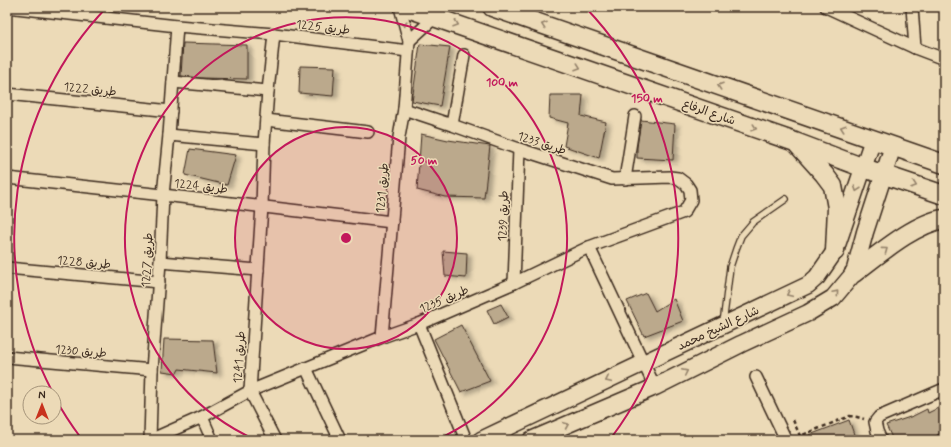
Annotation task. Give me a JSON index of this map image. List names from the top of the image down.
{
  "streets": {
    "main road": ["شارع الرفاع"],
    "street": [
      "طريق 1225",
      "طريق 1222",
      "طريق 1233",
      "طريق 1224",
      "طريق 1231",
      "طريق 1239",
      "طريق 1227",
      "طريق 1228",
      "طريق 1235",
      "شارع الشيخ محمد",
      "طريق 1230",
      "طريق 1241"
    ]
  },
  "crossings": [
    ["طريق 1225", "طريق 1231"],
    ["طريق 1225", "طريق 1227"],
    ["طريق 1225", "طريق 1241"],
    ["طريق 1222", "طريق 1227"],
    ["شارع الرفاع", "شارع الشيخ محمد"],
    ["طريق 1233", "طريق 1231"],
    ["طريق 1233", "طريق 1239"],
    ["طريق 1233", "طريق 1235"],
    ["طريق 1224", "طريق 1231"],
    ["طريق 1224", "طريق 1227"],
    ["طريق 1224", "طريق 1241"],
    ["طريق 1231", "طريق 1235"],
    ["طريق 1239", "طريق 1235"],
    ["طريق 1227", "طريق 1228"],
    ["طريق 1227", "طريق 1235"],
    ["طريق 1227", "طريق 1230"],
    ["طريق 1235", "طريق 1241"]
  ],
  "north": "top",
  "rings": ["100 m", "150 m", "50 m"]
}
